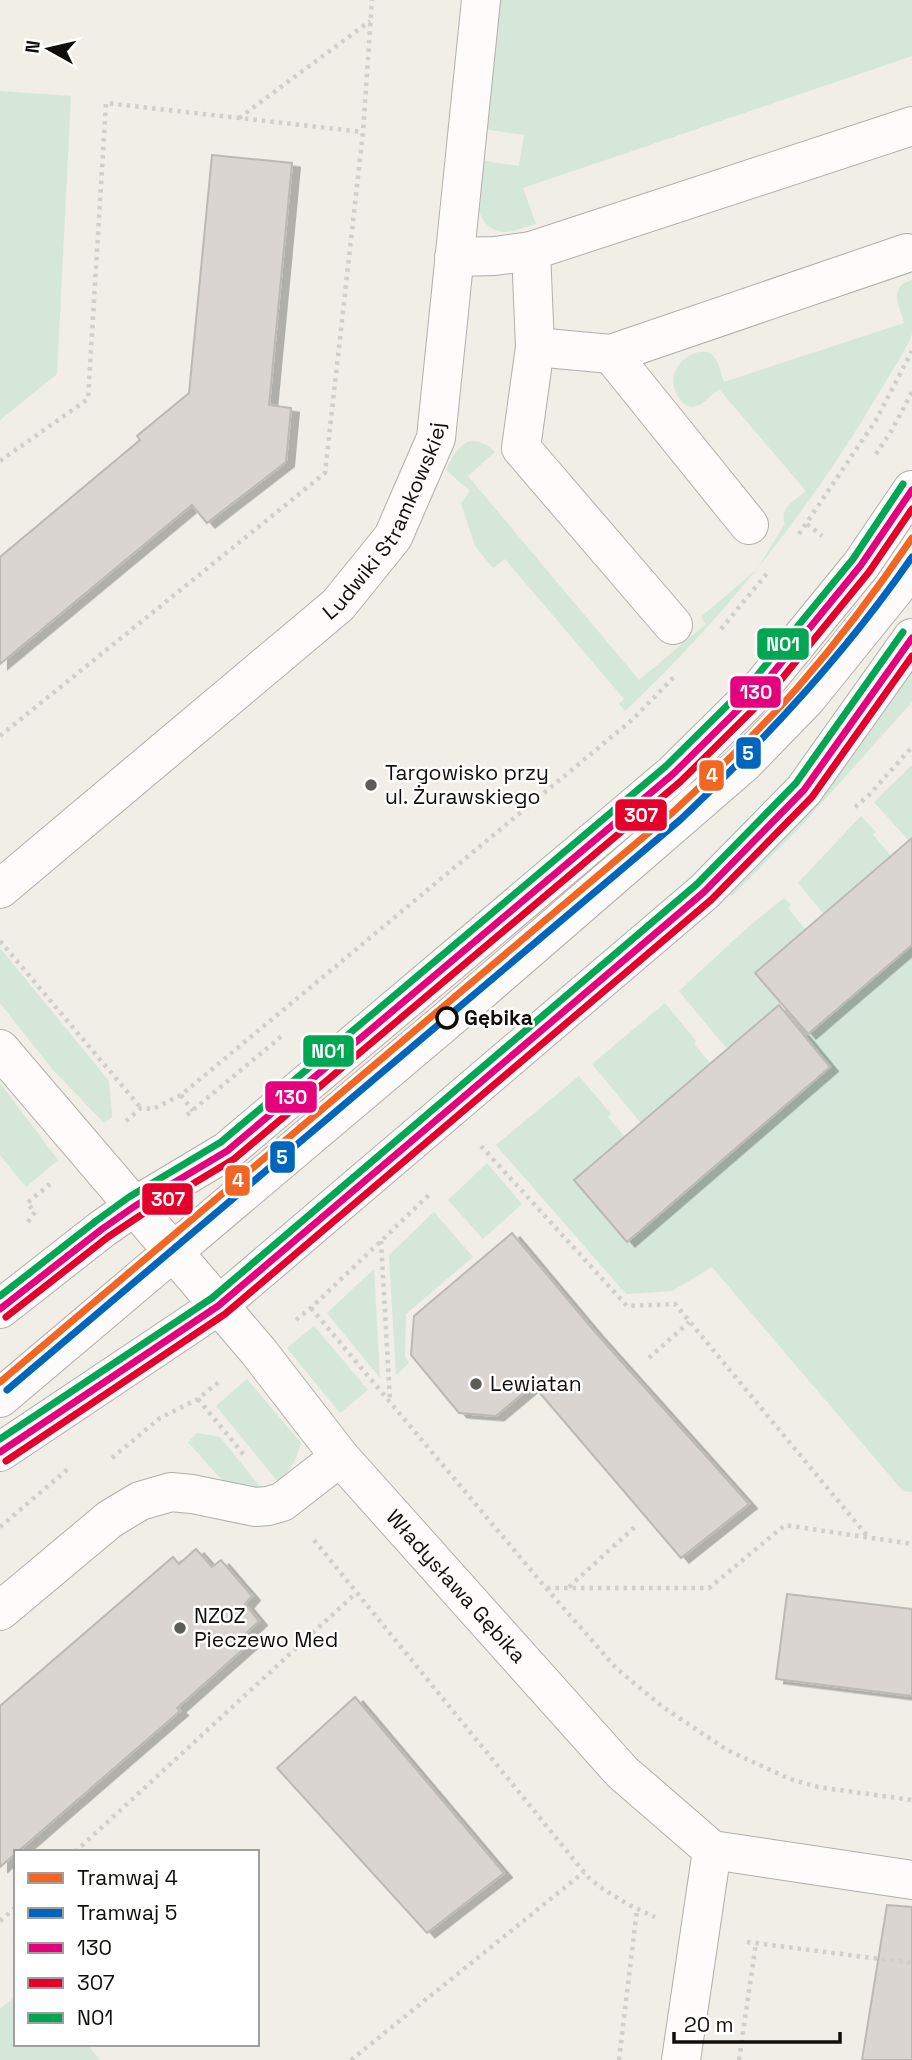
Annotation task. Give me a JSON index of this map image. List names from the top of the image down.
{
  "streets": {
    "street": ["Ludwiki Stramkowskiej", "Władysława Gębika"]
  },
  "places": [
    "Targowisko przy ul. Żurawskiego",
    "Gębika",
    "Lewiatan",
    "NZOZ Pieczewo Med"
  ],
  "lines": [
    "transit line N01",
    "transit line 130",
    "transit line 307",
    "tram line 4",
    "tram line 5"
  ],
  "legend": [
    "Tramwaj 4",
    "Tramwaj 5",
    "130",
    "307",
    "N01"
  ],
  "scale_bar": "20 m",
  "north": "left"
}
